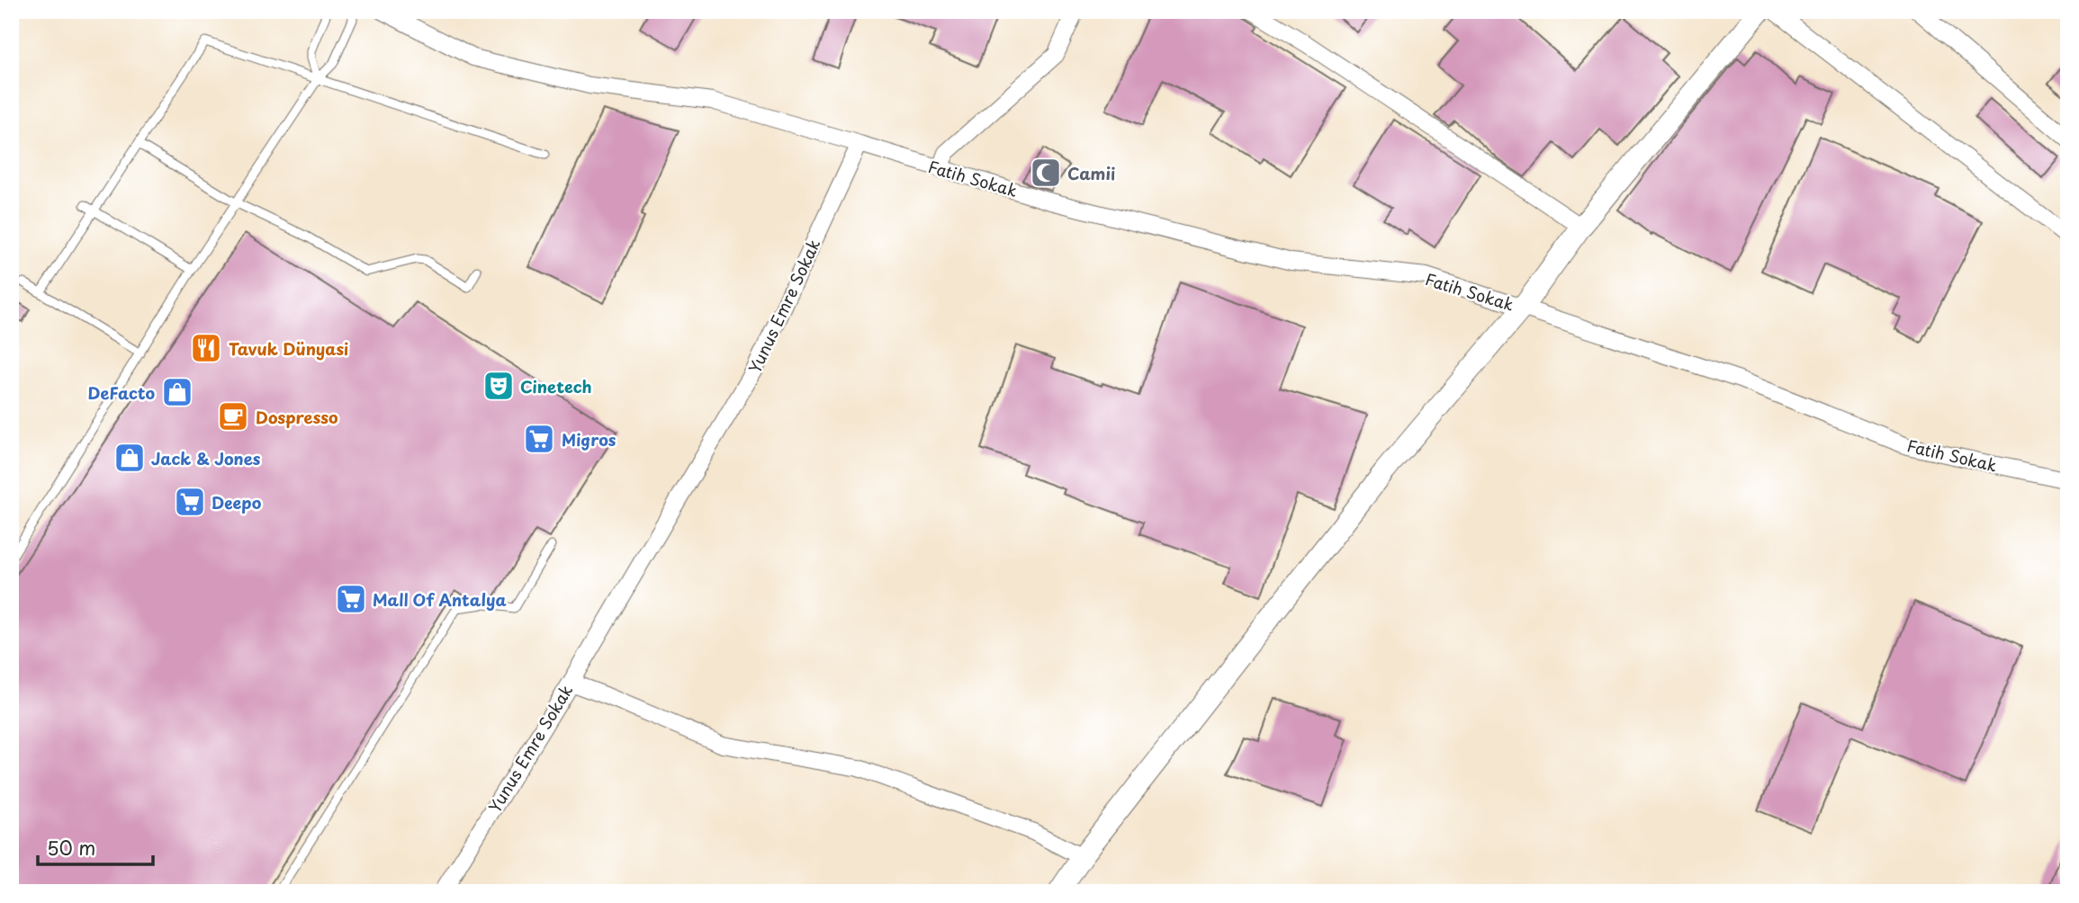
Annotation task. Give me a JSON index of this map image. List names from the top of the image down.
{
  "streets": {
    "street": ["Fatih Sokak", "Yunus Emre Sokak"]
  },
  "crossings": [
    ["Fatih Sokak", "Yunus Emre Sokak"]
  ],
  "places": {
    "mosque": ["Camii"],
    "restaurant": ["Tavuk Dünyasi"],
    "theatre": ["Cinetech"],
    "shop": ["DeFacto", "Jack & Jones"],
    "cafe": ["Dospresso"],
    "supermarket": ["Migros", "Deepo", "Mall Of Antalya"]
  },
  "scale_bar": "50 m"
}
